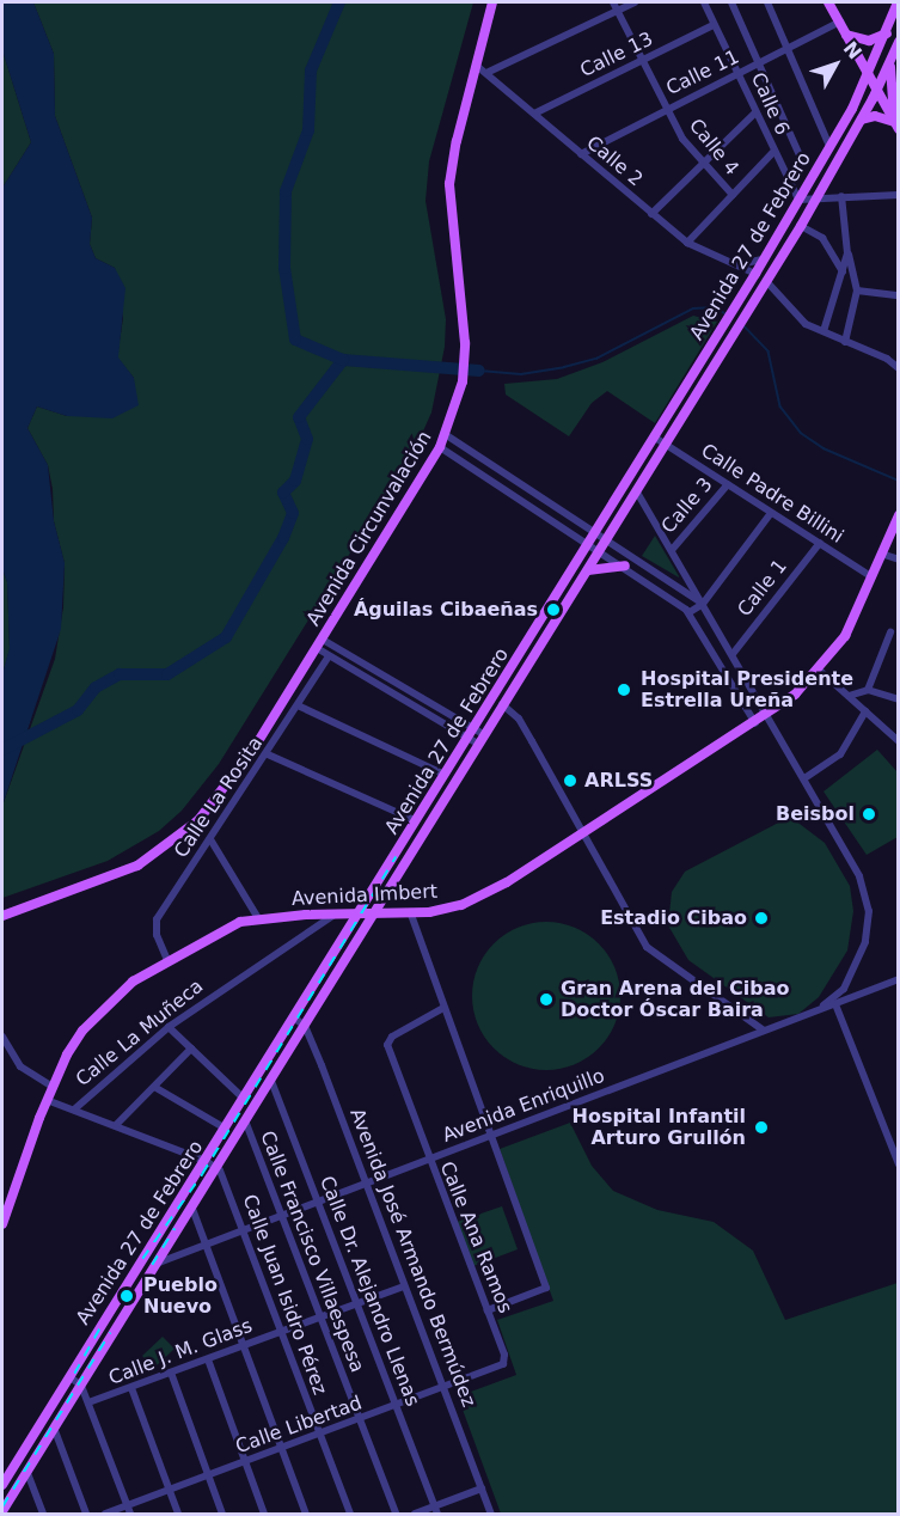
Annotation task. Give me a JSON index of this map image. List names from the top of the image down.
{
  "streets": {
    "main road": ["Avenida 27 de Febrero", "Avenida Circunvalación", "Avenida Imbert"],
    "street": [
      "Calle 13",
      "Calle 11",
      "Calle 6",
      "Calle 4",
      "Calle 2",
      "Calle Padre Billini",
      "Calle 3",
      "Calle 1",
      "Calle La Rosita",
      "Calle La Muñeca",
      "Avenida Enriquillo",
      "Calle Ana Ramos",
      "Calle Francisco Villaespesa",
      "Avenida José Armando Bermúdez",
      "Calle Dr. Alejandro Llenas",
      "Calle Juan Isidro Pérez",
      "Calle J. M. Glass",
      "Calle Libertad"
    ]
  },
  "crossings": [
    ["Calle 13", "Calle 6"],
    ["Calle 13", "Calle 4"],
    ["Calle 13", "Calle 2"],
    ["Calle 11", "Calle 6"],
    ["Calle 11", "Calle 4"],
    ["Calle 11", "Calle 2"],
    ["Calle 6", "Avenida 27 de Febrero"],
    ["Calle 2", "Avenida 27 de Febrero"],
    ["Calle 2", "Avenida Circunvalación"],
    ["Avenida 27 de Febrero", "Calle Padre Billini"],
    ["Avenida 27 de Febrero", "Avenida Imbert"],
    ["Avenida 27 de Febrero", "Avenida Enriquillo"],
    ["Avenida 27 de Febrero", "Calle Francisco Villaespesa"],
    ["Avenida 27 de Febrero", "Avenida José Armando Bermúdez"],
    ["Avenida 27 de Febrero", "Calle Dr. Alejandro Llenas"],
    ["Avenida 27 de Febrero", "Calle Juan Isidro Pérez"],
    ["Calle Padre Billini", "Calle 3"],
    ["Calle Padre Billini", "Calle 1"],
    ["Calle Padre Billini", "Avenida Imbert"],
    ["Calle La Rosita", "Avenida Imbert"],
    ["Avenida Imbert", "Calle La Muñeca"],
    ["Avenida Enriquillo", "Calle Ana Ramos"],
    ["Avenida Enriquillo", "Calle Francisco Villaespesa"],
    ["Avenida Enriquillo", "Avenida José Armando Bermúdez"],
    ["Avenida Enriquillo", "Calle Dr. Alejandro Llenas"],
    ["Avenida Enriquillo", "Calle Juan Isidro Pérez"],
    ["Calle Ana Ramos", "Calle Libertad"],
    ["Calle Francisco Villaespesa", "Calle J. M. Glass"],
    ["Calle Francisco Villaespesa", "Calle Libertad"],
    ["Avenida José Armando Bermúdez", "Calle J. M. Glass"],
    ["Avenida José Armando Bermúdez", "Calle Libertad"],
    ["Calle Dr. Alejandro Llenas", "Calle J. M. Glass"],
    ["Calle Dr. Alejandro Llenas", "Calle Libertad"],
    ["Calle Juan Isidro Pérez", "Calle J. M. Glass"],
    ["Calle Juan Isidro Pérez", "Calle Libertad"]
  ],
  "places": [
    "Águilas Cibaeñas",
    "Hospital Presidente Estrella Ureña",
    "ARLSS",
    "Beisbol",
    "Estadio Cibao",
    "Gran Arena del Cibao Doctor Óscar Baira",
    "Hospital Infantil Arturo Grullón",
    "Pueblo Nuevo"
  ],
  "north": "top right"
}
